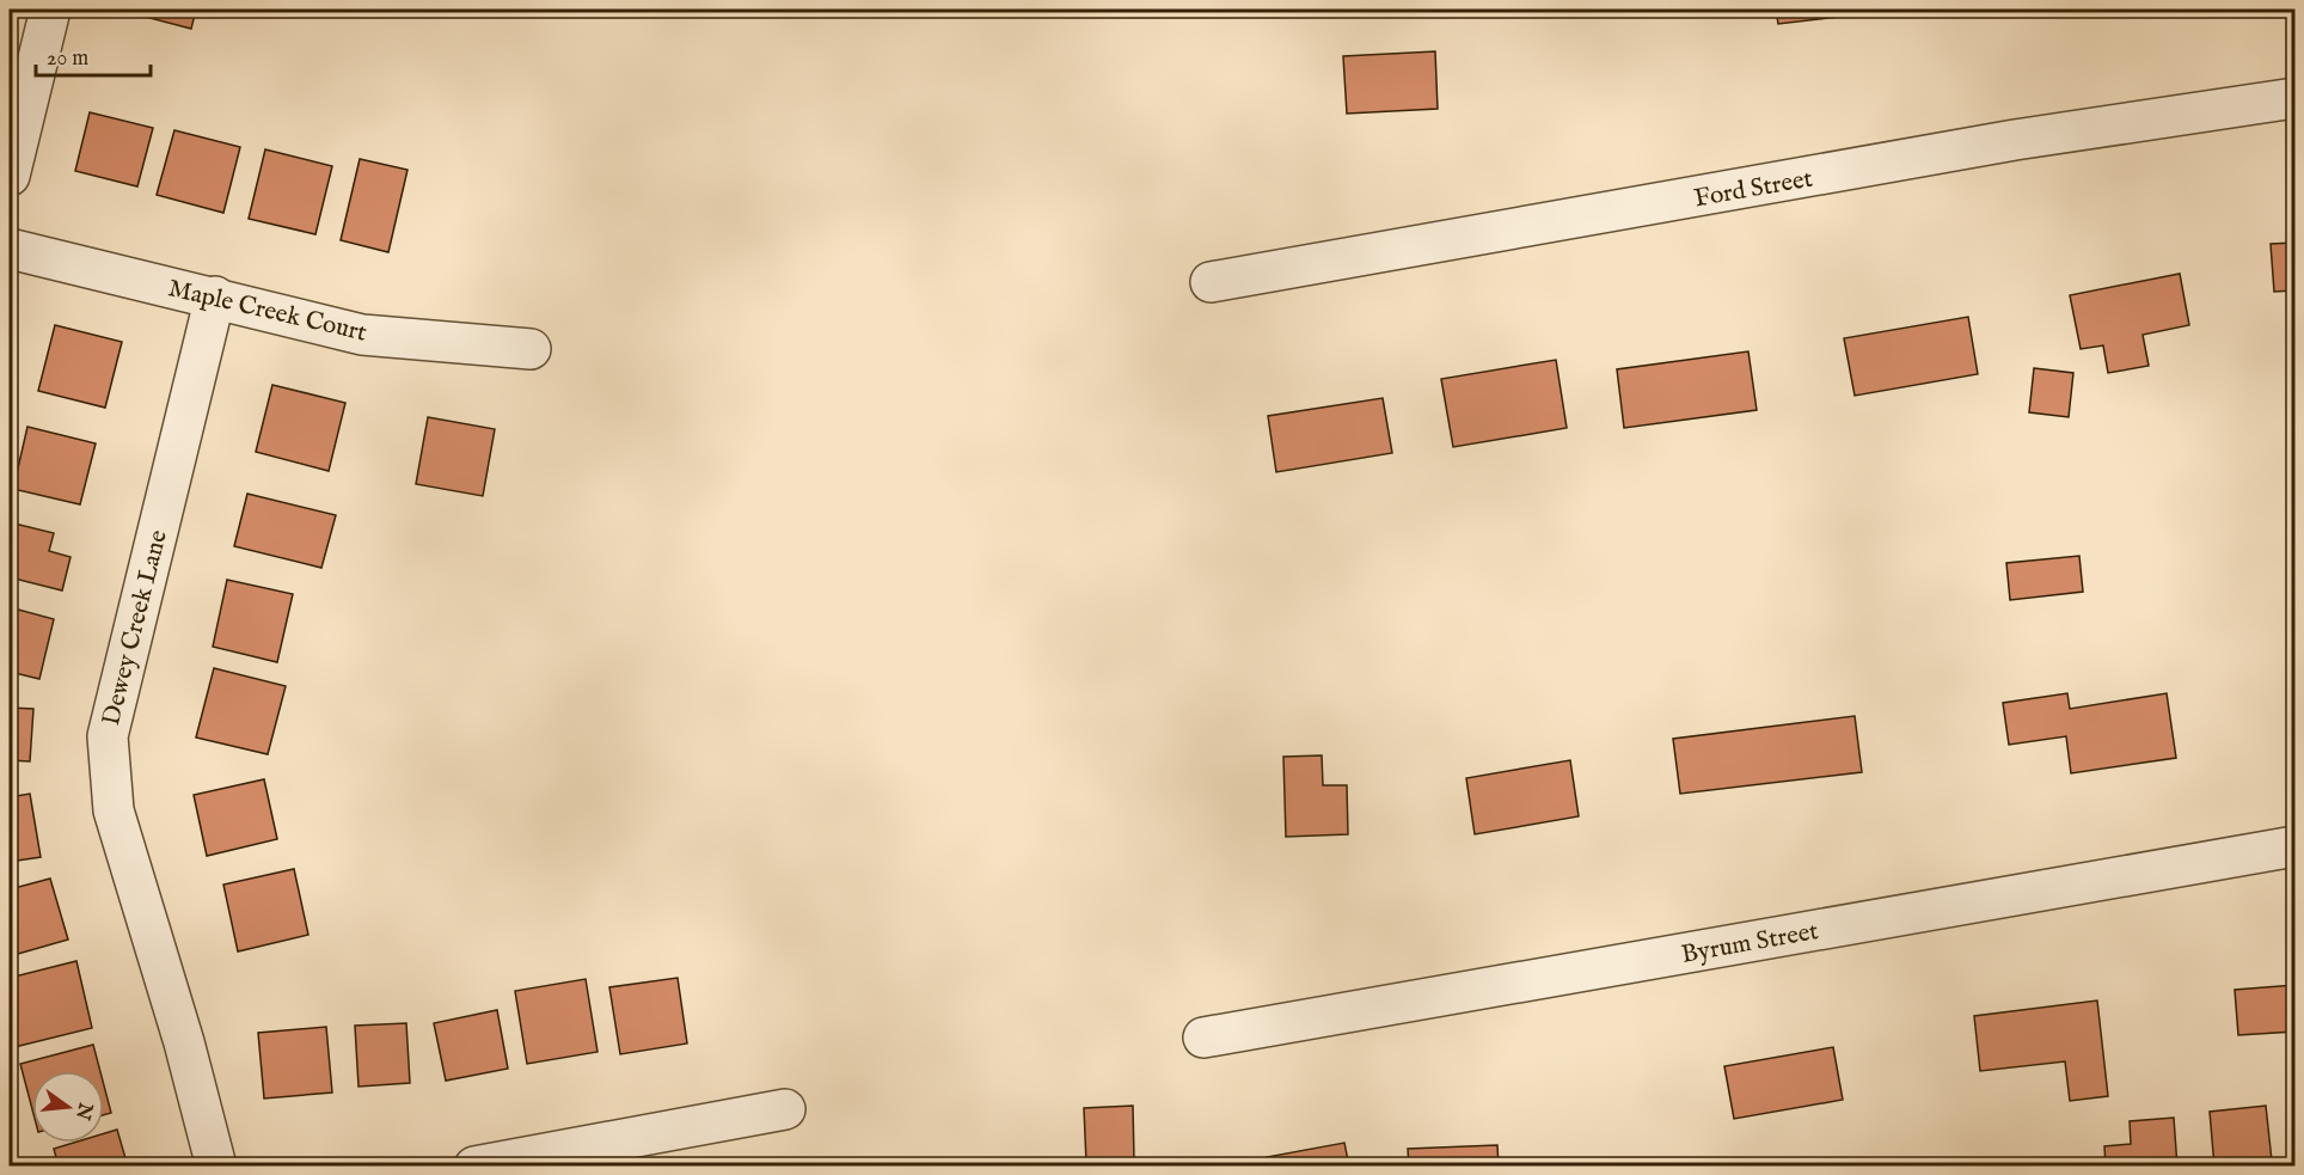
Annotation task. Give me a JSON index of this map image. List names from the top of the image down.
{
  "streets": {
    "street": [
      "Ford Street",
      "Maple Creek Court",
      "Dewey Creek Lane",
      "Byrum Street"
    ]
  },
  "crossings": [
    ["Maple Creek Court", "Dewey Creek Lane"]
  ],
  "scale_bar": "20 m",
  "north": "right"
}
